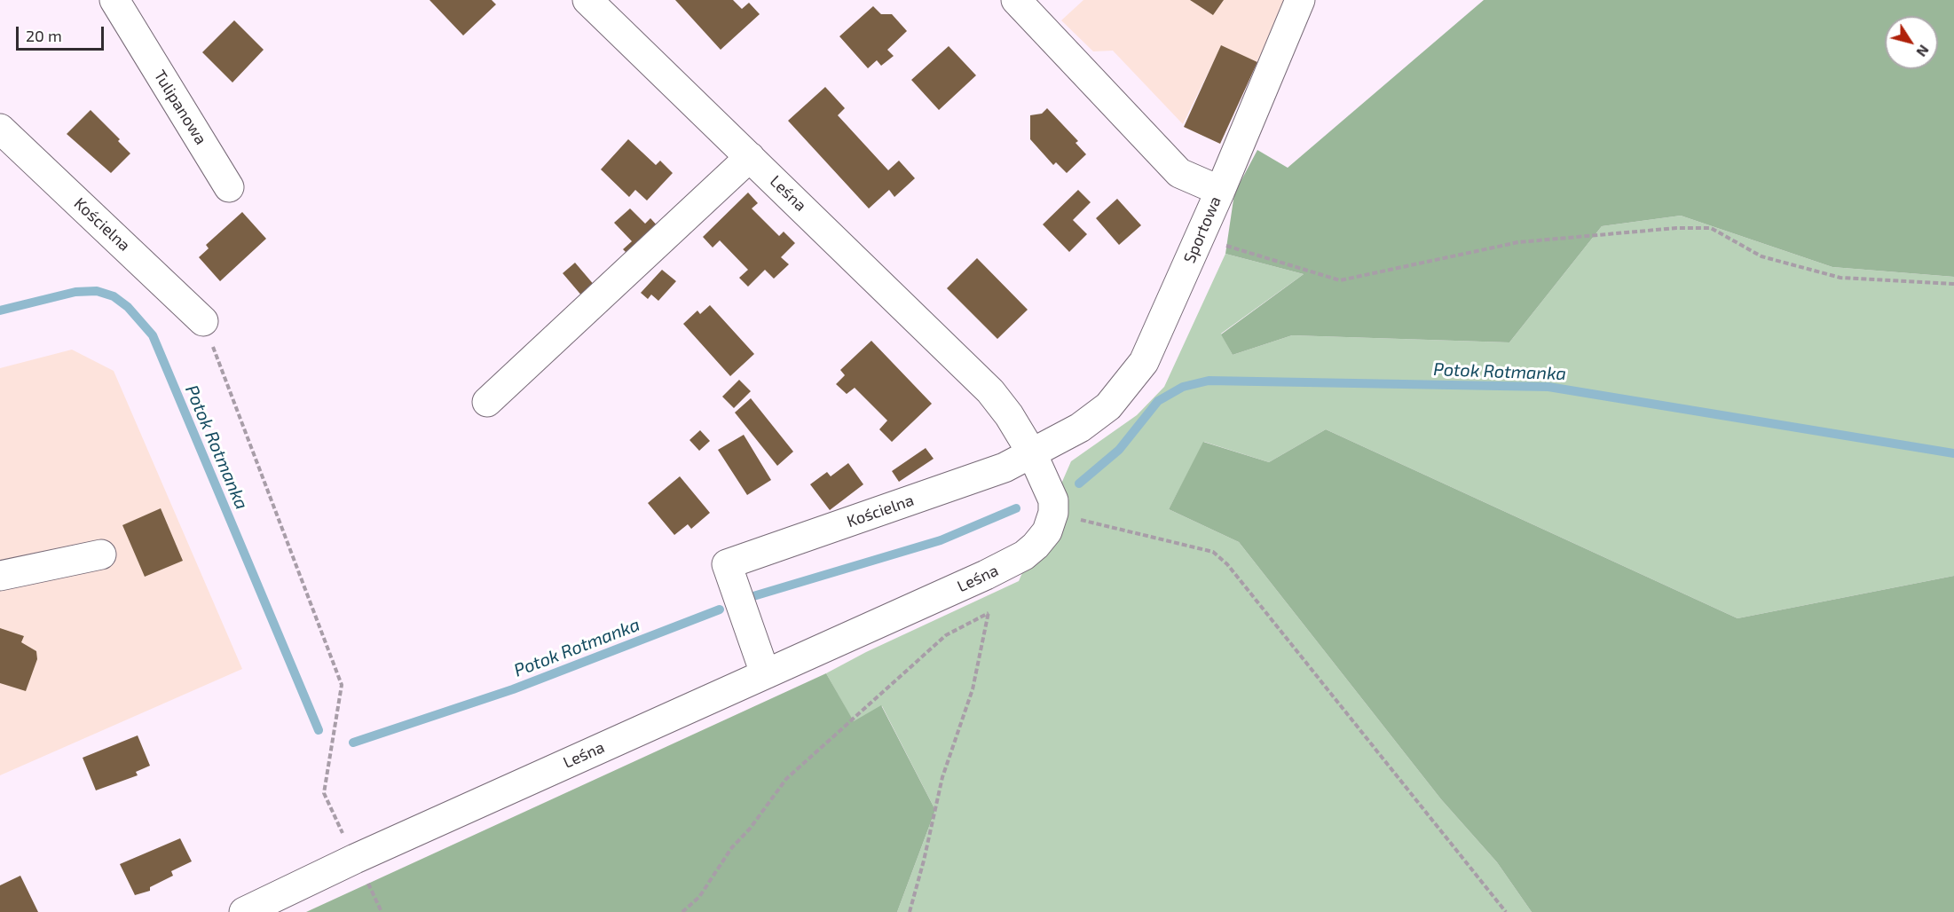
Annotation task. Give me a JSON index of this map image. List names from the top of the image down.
{
  "streets": {
    "street": [
      "Tulipanowa",
      "Leśna",
      "Kościelna",
      "Sportowa"
    ]
  },
  "crossings": [
    ["Leśna", "Kościelna"],
    ["Leśna", "Sportowa"],
    ["Kościelna", "Sportowa"]
  ],
  "water": ["Potok Rotmanka"],
  "scale_bar": "20 m",
  "north": "bottom right"
}
